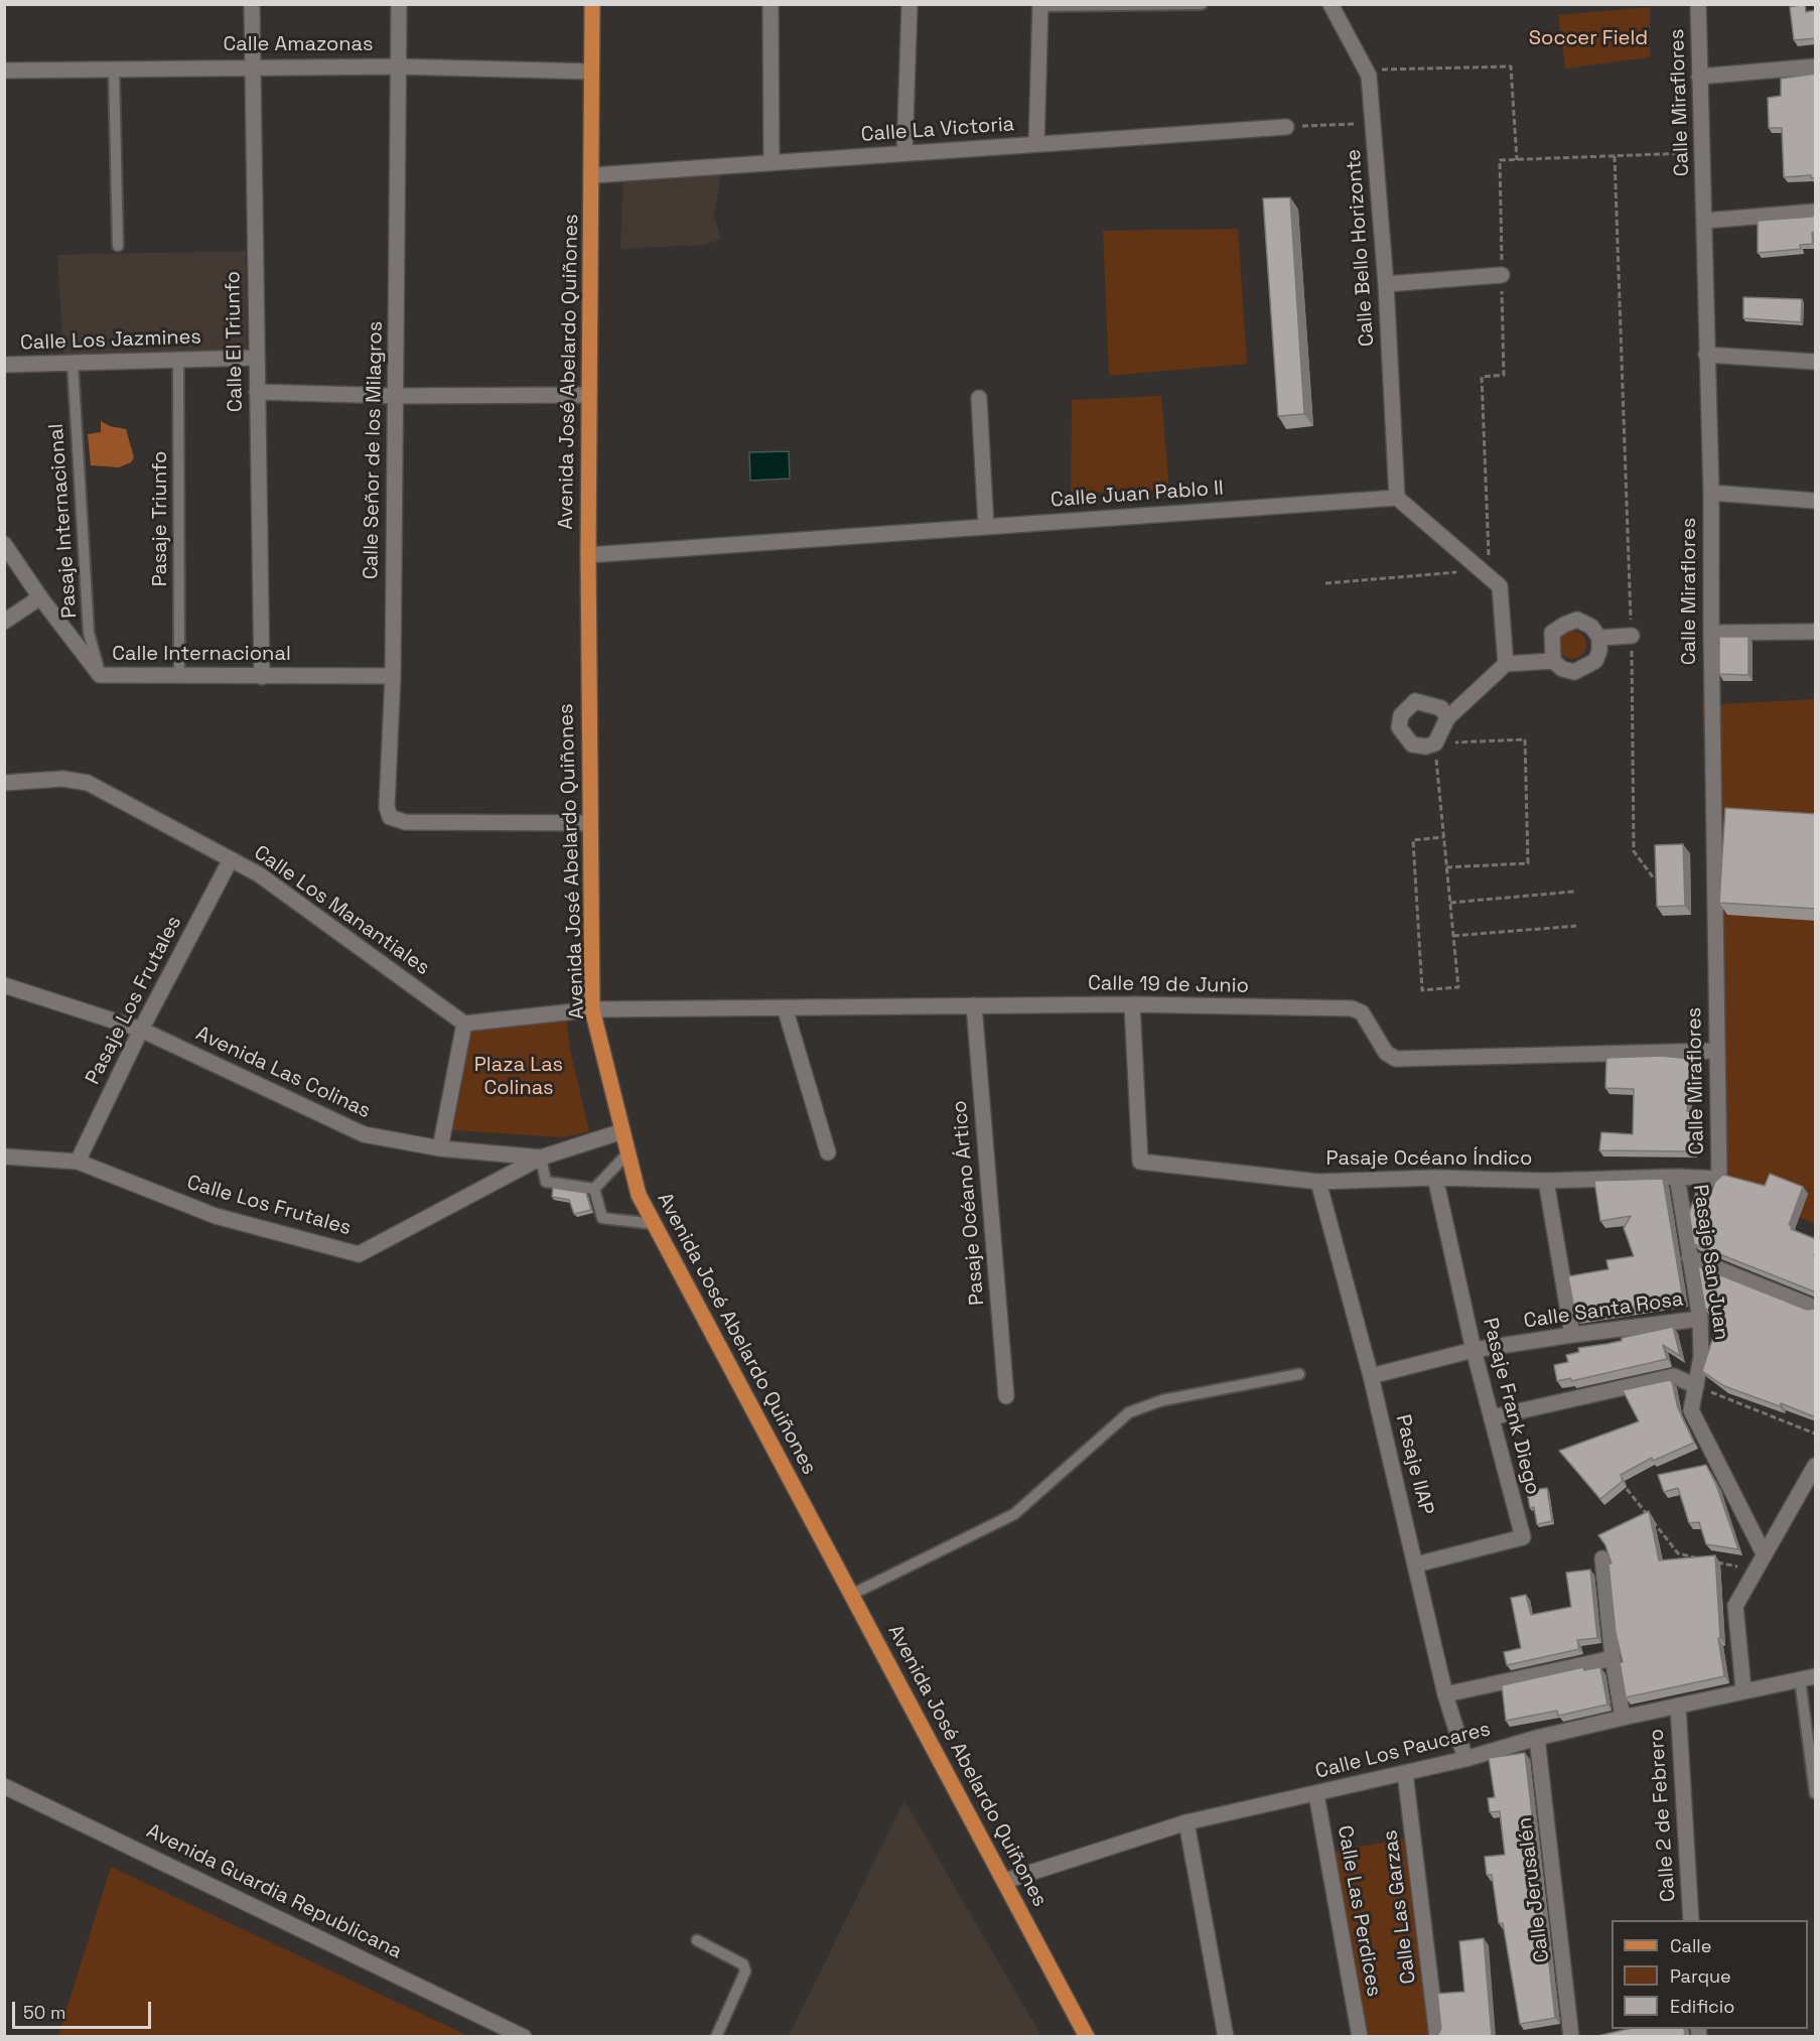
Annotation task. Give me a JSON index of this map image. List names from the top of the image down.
{
  "streets": {
    "main road": ["Avenida José Abelardo Quiñones"],
    "street": [
      "Calle Amazonas",
      "Calle Miraflores",
      "Calle La Victoria",
      "Calle Bello Horizonte",
      "Calle Los Jazmines",
      "Calle El Triunfo",
      "Calle Señor de los Milagros",
      "Calle Juan Pablo II",
      "Calle Internacional",
      "Calle Los Manantiales",
      "Calle 19 de Junio",
      "Pasaje Los Frutales",
      "Avenida Las Colinas",
      "Pasaje Océano Índico",
      "Pasaje Océano Ártico",
      "Calle Los Frutales",
      "Pasaje San Juan",
      "Calle Santa Rosa",
      "Pasaje Frank Diego",
      "Pasaje IIAP",
      "Calle Los Paucares",
      "Calle 2 de Febrero",
      "Calle Jerusalén",
      "Avenida Guardia Republicana",
      "Calle Las Garzas",
      "Calle Las Perdices"
    ],
    "lane": ["Pasaje Triunfo", "Pasaje Internacional"]
  },
  "crossings": [
    ["Calle Amazonas", "Calle El Triunfo"],
    ["Calle Amazonas", "Avenida José Abelardo Quiñones"],
    ["Calle Amazonas", "Calle Señor de los Milagros"],
    ["Calle Miraflores", "Calle 19 de Junio"],
    ["Calle Miraflores", "Pasaje Océano Índico"],
    ["Calle La Victoria", "Avenida José Abelardo Quiñones"],
    ["Calle Bello Horizonte", "Calle Juan Pablo II"],
    ["Calle Los Jazmines", "Calle El Triunfo"],
    ["Calle Los Jazmines", "Pasaje Triunfo"],
    ["Calle Los Jazmines", "Pasaje Internacional"],
    ["Calle El Triunfo", "Calle Internacional"],
    ["Avenida José Abelardo Quiñones", "Calle Señor de los Milagros"],
    ["Avenida José Abelardo Quiñones", "Calle Juan Pablo II"],
    ["Avenida José Abelardo Quiñones", "Calle 19 de Junio"],
    ["Avenida José Abelardo Quiñones", "Avenida Las Colinas"],
    ["Avenida José Abelardo Quiñones", "Calle Los Paucares"],
    ["Calle Señor de los Milagros", "Calle Internacional"],
    ["Pasaje Triunfo", "Calle Internacional"],
    ["Pasaje Internacional", "Calle Internacional"],
    ["Calle Los Manantiales", "Pasaje Los Frutales"],
    ["Calle 19 de Junio", "Pasaje Océano Índico"],
    ["Calle 19 de Junio", "Pasaje Océano Ártico"],
    ["Pasaje Los Frutales", "Avenida Las Colinas"],
    ["Pasaje Los Frutales", "Calle Los Frutales"],
    ["Avenida Las Colinas", "Calle Los Frutales"],
    ["Pasaje Océano Índico", "Pasaje San Juan"],
    ["Pasaje Océano Índico", "Pasaje Frank Diego"],
    ["Pasaje Océano Índico", "Pasaje IIAP"],
    ["Pasaje San Juan", "Calle Santa Rosa"],
    ["Calle Santa Rosa", "Pasaje Frank Diego"],
    ["Calle Santa Rosa", "Pasaje IIAP"],
    ["Pasaje Frank Diego", "Pasaje IIAP"],
    ["Pasaje IIAP", "Calle Los Paucares"],
    ["Calle Los Paucares", "Calle 2 de Febrero"],
    ["Calle Los Paucares", "Calle Jerusalén"],
    ["Calle Los Paucares", "Calle Las Garzas"],
    ["Calle Los Paucares", "Calle Las Perdices"]
  ],
  "parks": ["Soccer Field", "Plaza Las Colinas"],
  "legend": ["Calle", "Parque", "Edificio"],
  "scale_bar": "50 m"
}
